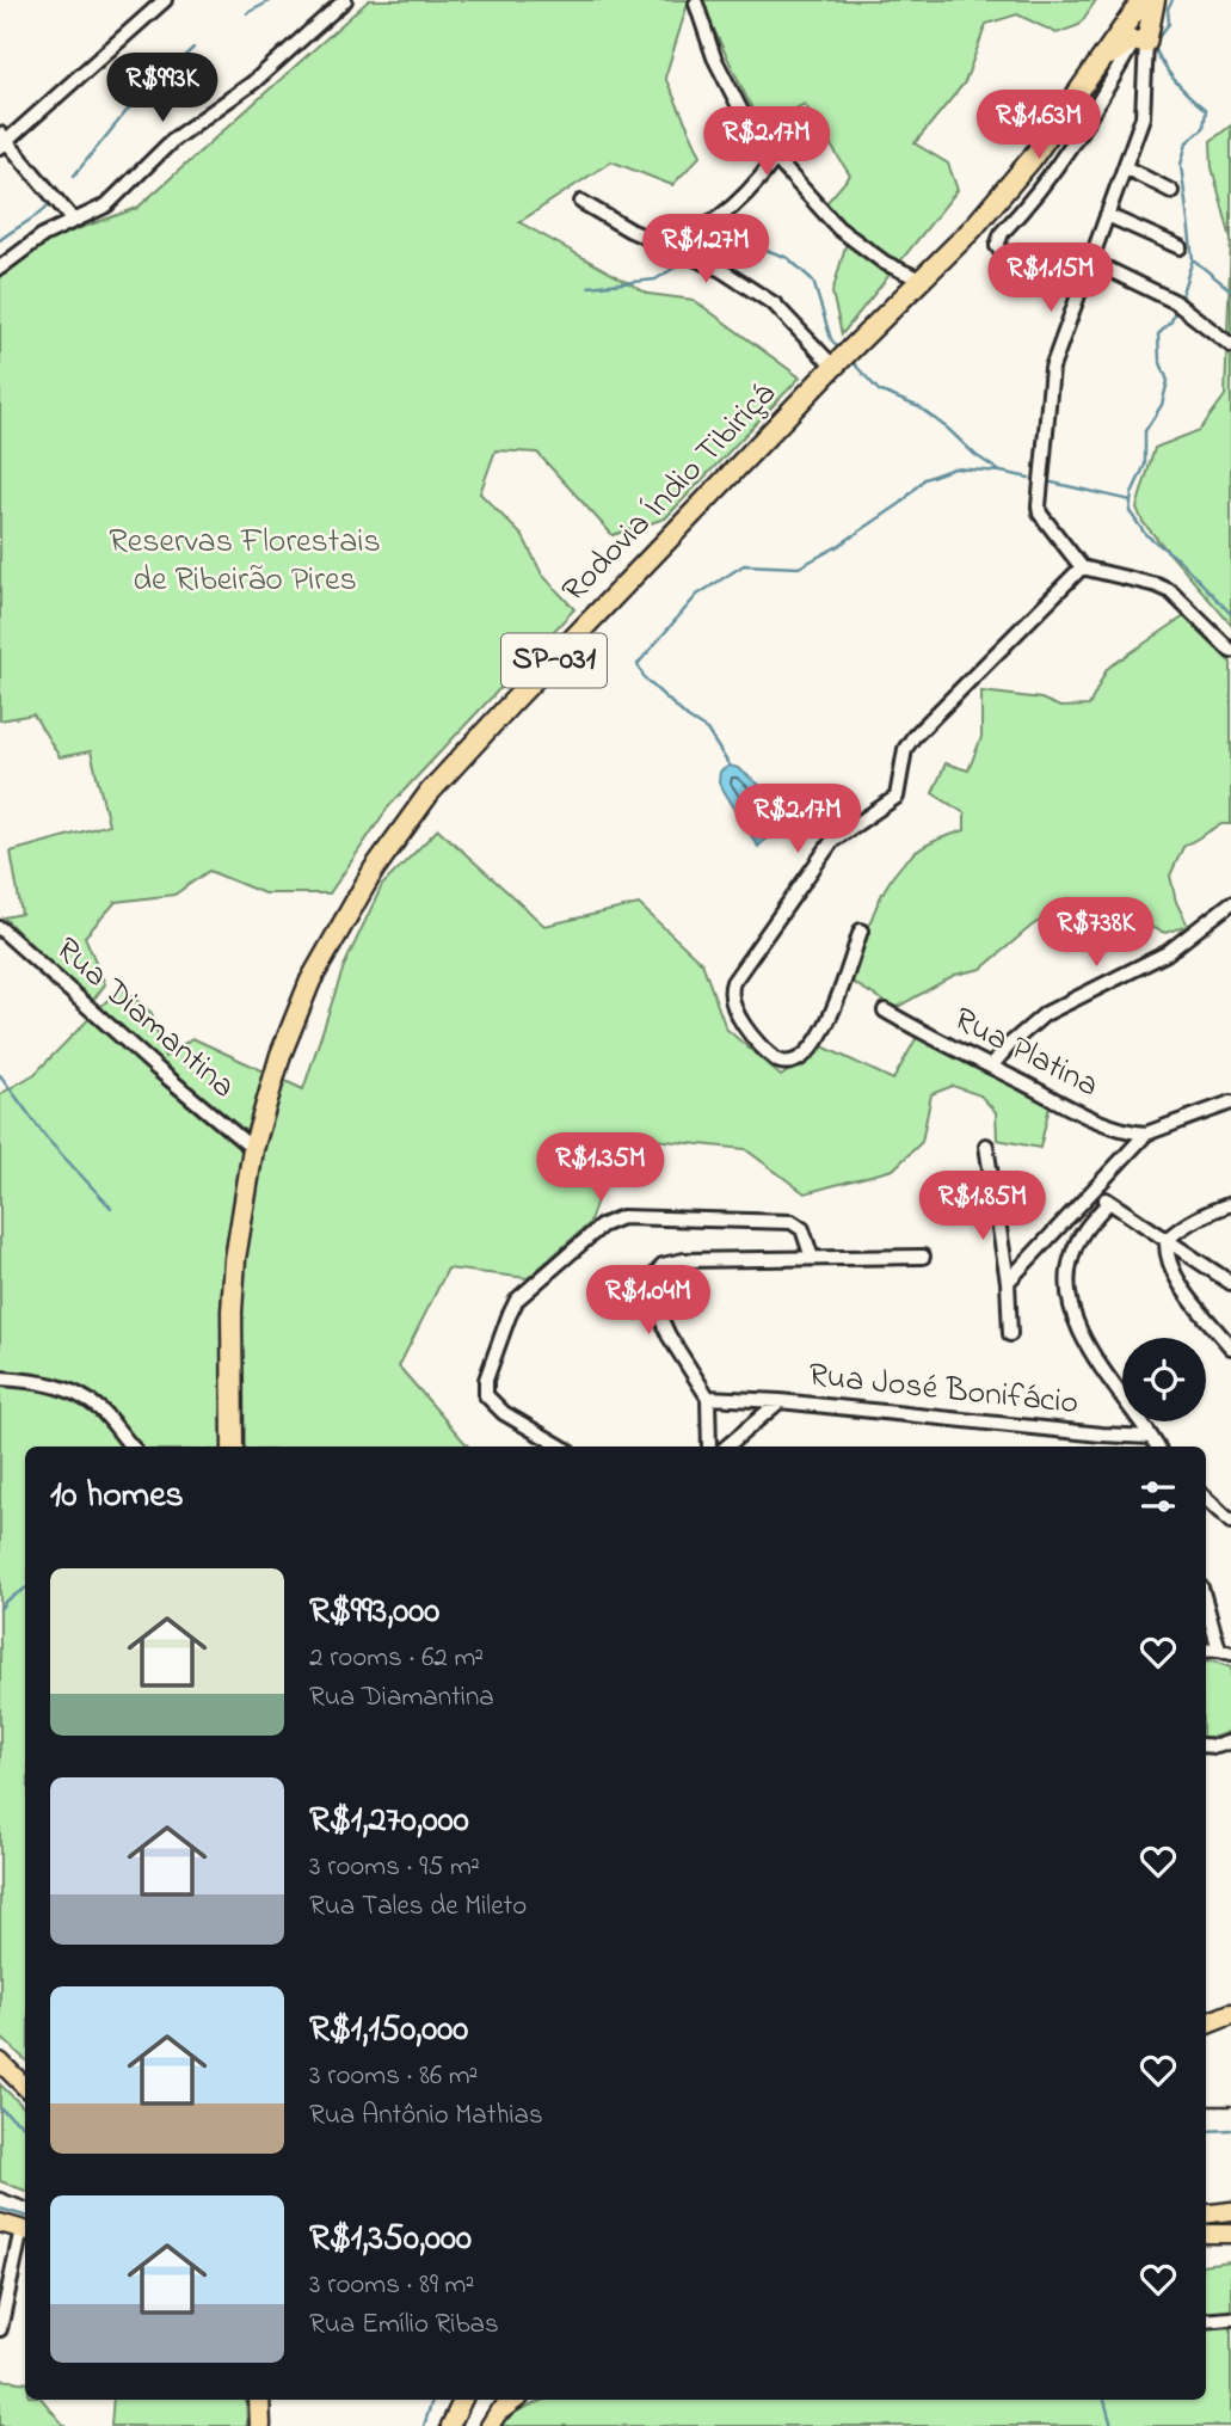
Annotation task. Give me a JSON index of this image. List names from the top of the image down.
{
  "streets": {
    "highway": ["Rodovia Índio Tibiriçá", "SP-031"],
    "street": ["Rua Diamantina", "Rua Platina", "Rua José Bonifácio"]
  },
  "crossings": [
    ["Rodovia Índio Tibiriçá", "Rua Diamantina"]
  ],
  "parks": ["Reservas Florestais de Ribeirão Pires"],
  "page": {
    "price": [
      "R$993K",
      "R$1.63M",
      "R$2.17M",
      "R$1.27M",
      "R$1.15M",
      "R$2.17M",
      "R$738K",
      "R$1.35M",
      "R$1.85M",
      "R$1.04M"
    ],
    "heading": "10 homes",
    "list": [
      {
        "name": "R$993,000",
        "note": "2 rooms · 62 m² · Rua Diamantina"
      },
      {
        "name": "R$1,270,000",
        "note": "3 rooms · 95 m² · Rua Tales de Mileto"
      },
      {
        "name": "R$1,150,000",
        "note": "3 rooms · 86 m² · Rua Antônio Mathias"
      },
      {
        "name": "R$1,350,000",
        "note": "3 rooms · 89 m² · Rua Emílio Ribas"
      }
    ]
  }
}
